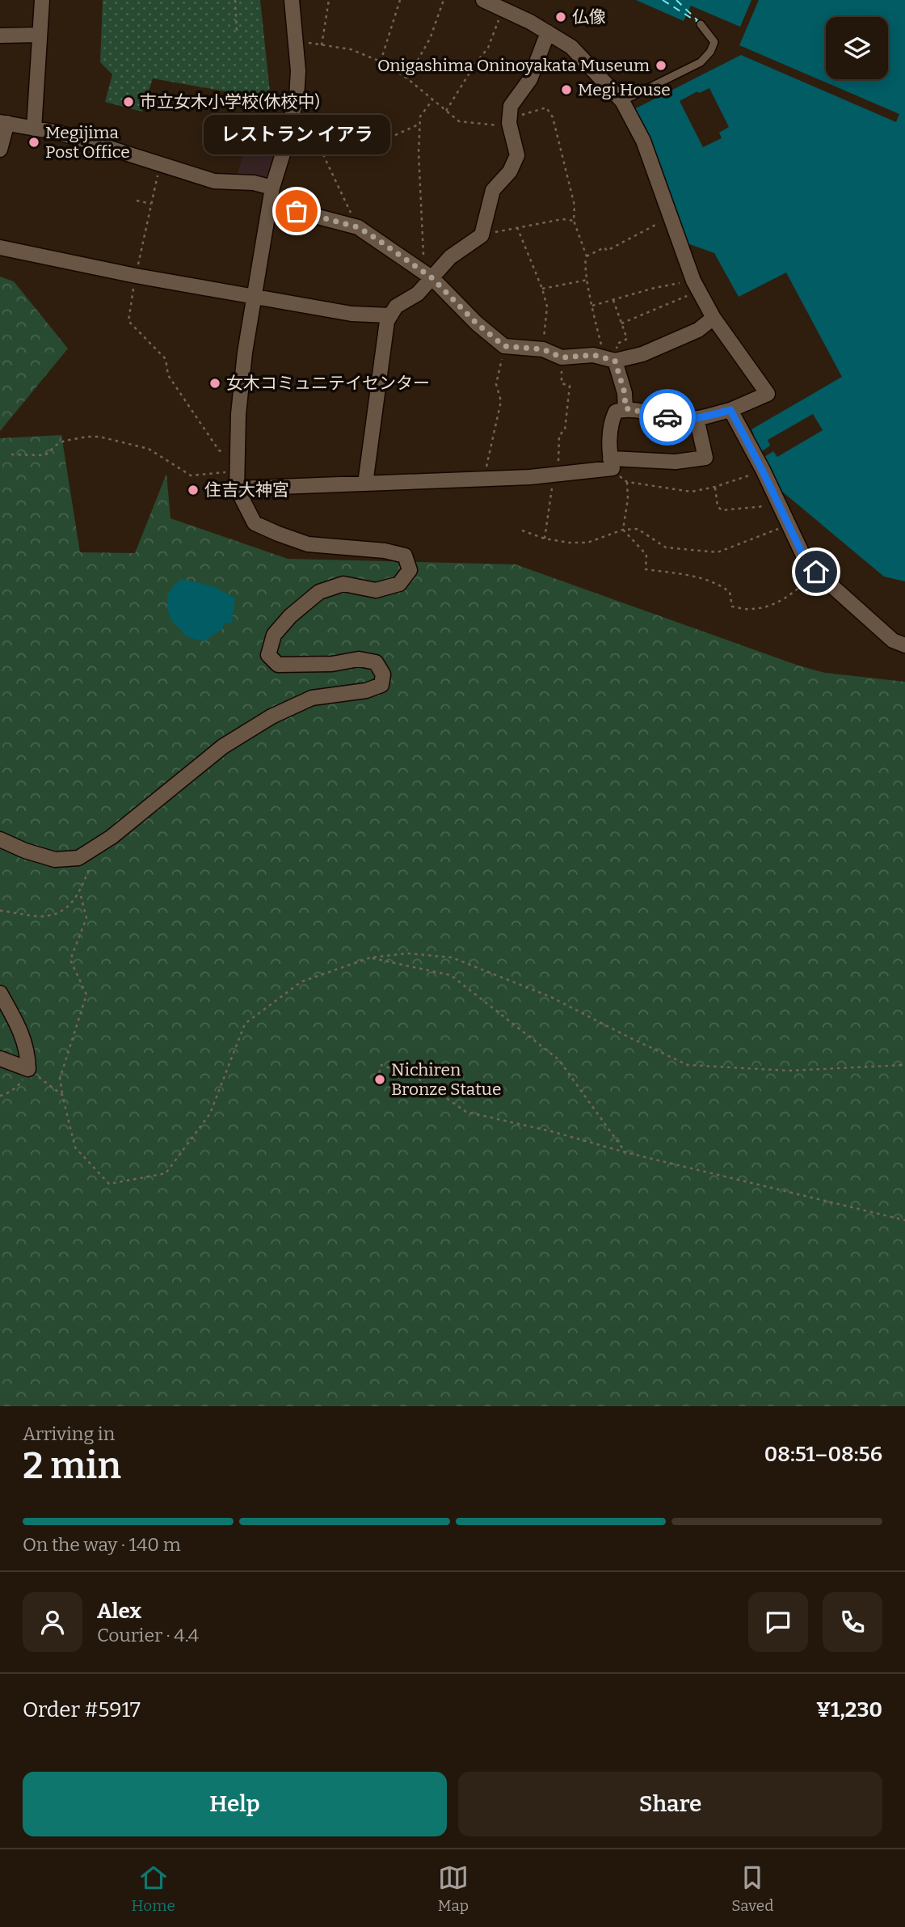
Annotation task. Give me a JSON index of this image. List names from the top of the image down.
{
  "places": [
    "仏像",
    "Onigashima Oninoyakata Museum",
    "Megi House",
    "市立女木小学校(休校中)",
    "Megijima Post Office",
    "レストラン イアラ",
    "女木コミュニテイセンター",
    "住吉大神宮",
    "Nichiren Bronze Statue"
  ],
  "page": {
    "bubble": "レストラン イアラ",
    "heading": ["2 min", "Arriving in", "08:51–08:56"],
    "panel": [
      "Alex",
      "Courier · 4.4",
      "Order #5917",
      "¥1,230"
    ],
    "bar": "On the way · 140 m",
    "buttons": ["Help", "Share"],
    "tabs": ["Home", "Map", "Saved"]
  }
}
